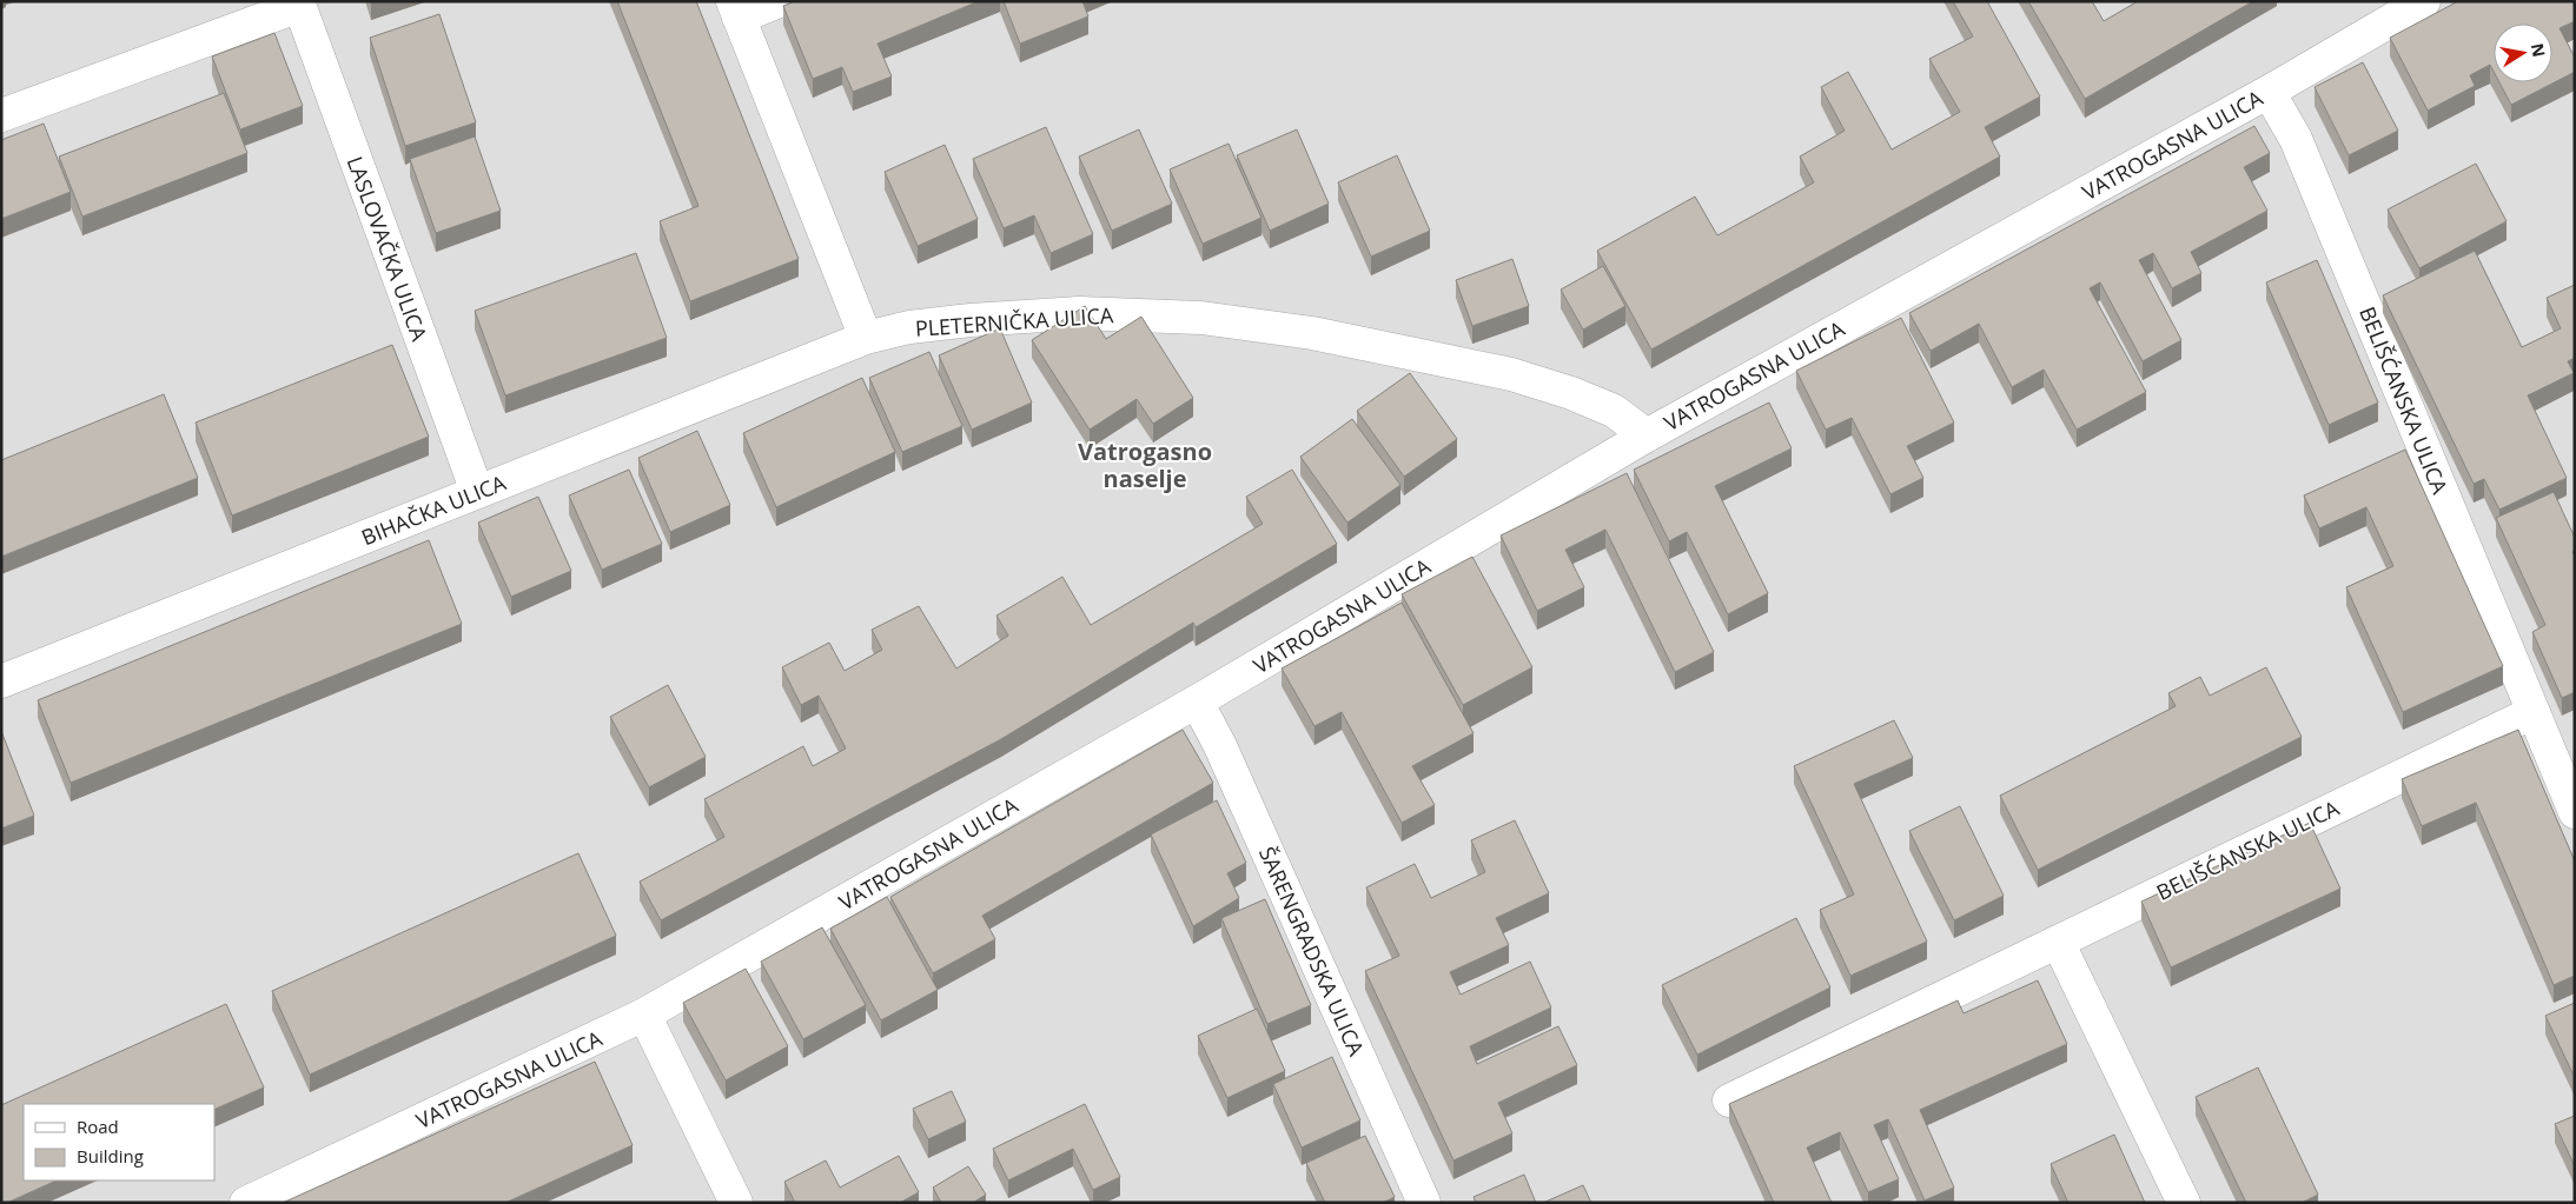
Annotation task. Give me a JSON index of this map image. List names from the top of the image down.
{
  "streets": {
    "street": [
      "VATROGASNA ULICA",
      "LASLOVAČKA ULICA",
      "PLETERNIČKA ULICA",
      "BELIŠĆANSKA ULICA",
      "BIHAČKA ULICA",
      "ŠARENGRADSKA ULICA"
    ]
  },
  "crossings": [
    ["VATROGASNA ULICA", "PLETERNIČKA ULICA"],
    ["VATROGASNA ULICA", "BELIŠĆANSKA ULICA"],
    ["VATROGASNA ULICA", "ŠARENGRADSKA ULICA"],
    ["LASLOVAČKA ULICA", "BIHAČKA ULICA"],
    ["PLETERNIČKA ULICA", "BIHAČKA ULICA"]
  ],
  "districts": ["Vatrogasno naselje"],
  "legend": ["Road", "Building"],
  "north": "right"
}
